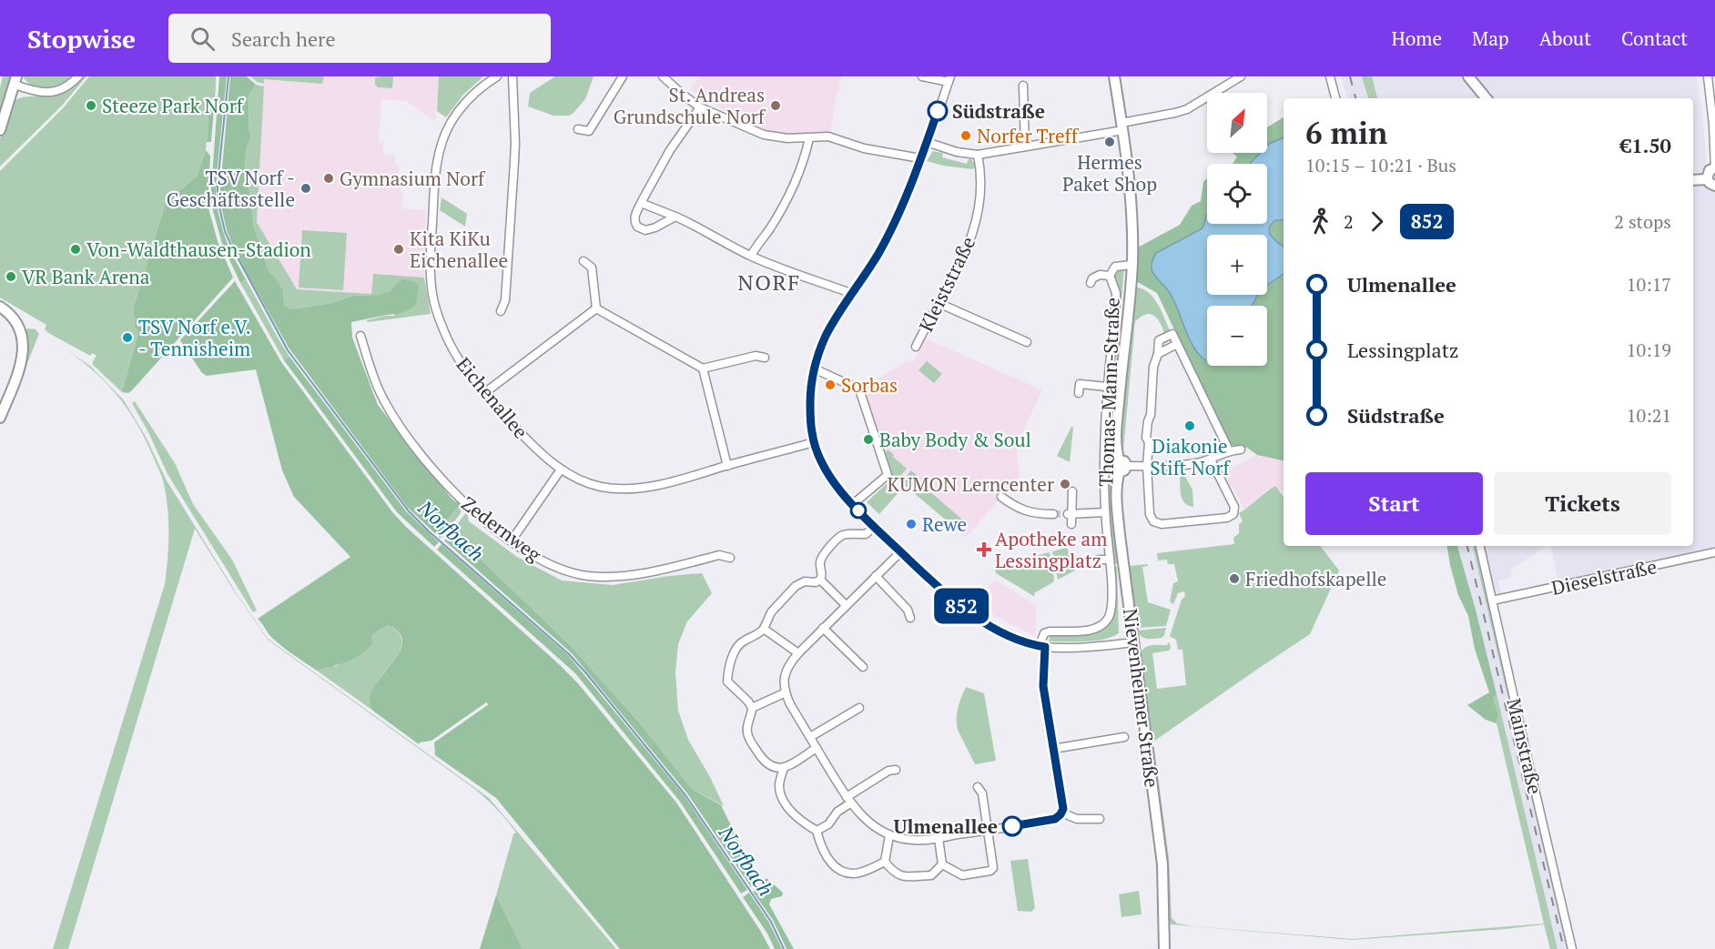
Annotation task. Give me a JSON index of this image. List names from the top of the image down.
{
  "streets": {
    "main road": ["Nievenheimer Straße"],
    "street": [
      "Kleiststraße",
      "Thomas-Mann-Straße",
      "Eichenallee",
      "Zedernweg",
      "Dieselstraße",
      "Mainstraße"
    ]
  },
  "crossings": [
    ["Thomas-Mann-Straße", "Nievenheimer Straße"],
    ["Dieselstraße", "Mainstraße"]
  ],
  "districts": ["NORF"],
  "water": ["Norfbach"],
  "places": {
    "other": [
      "Steeze Park Norf",
      "St. Andreas Grundschule Norf",
      "Südstraße",
      "Norfer Treff",
      "Hermes Paket Shop",
      "Gymnasium Norf",
      "TSV Norf - Geschäftsstelle",
      "Von-Waldthausen-Stadion",
      "Kita KiKu Eichenallee",
      "VR Bank Arena",
      "TSV Norf e.V. - Tennisheim",
      "Sorbas",
      "Diakonie Stift Norf",
      "Baby Body & Soul",
      "KUMON Lerncenter",
      "Rewe",
      "Friedhofskapelle",
      "Ulmenallee"
    ],
    "health": ["Apotheke am Lessingplatz"]
  },
  "lines": ["bus line 852"],
  "north": "top right",
  "page": {
    "header": "Stopwise",
    "search": "Search here",
    "nav": [
      "Home",
      "Map",
      "About",
      "Contact"
    ],
    "on_map": "852",
    "map_buttons": ["+", "−"],
    "heading": ["6 min", "10:15 – 10:21 · Bus", "€1.50"],
    "legs": ["2", "852", "2 stops"],
    "list": [
      {
        "name": "Ulmenallee",
        "value": "10:17"
      },
      {
        "name": "Lessingplatz",
        "value": "10:19"
      },
      {
        "name": "Südstraße",
        "value": "10:21"
      }
    ],
    "buttons": ["Start", "Tickets"]
  }
}
